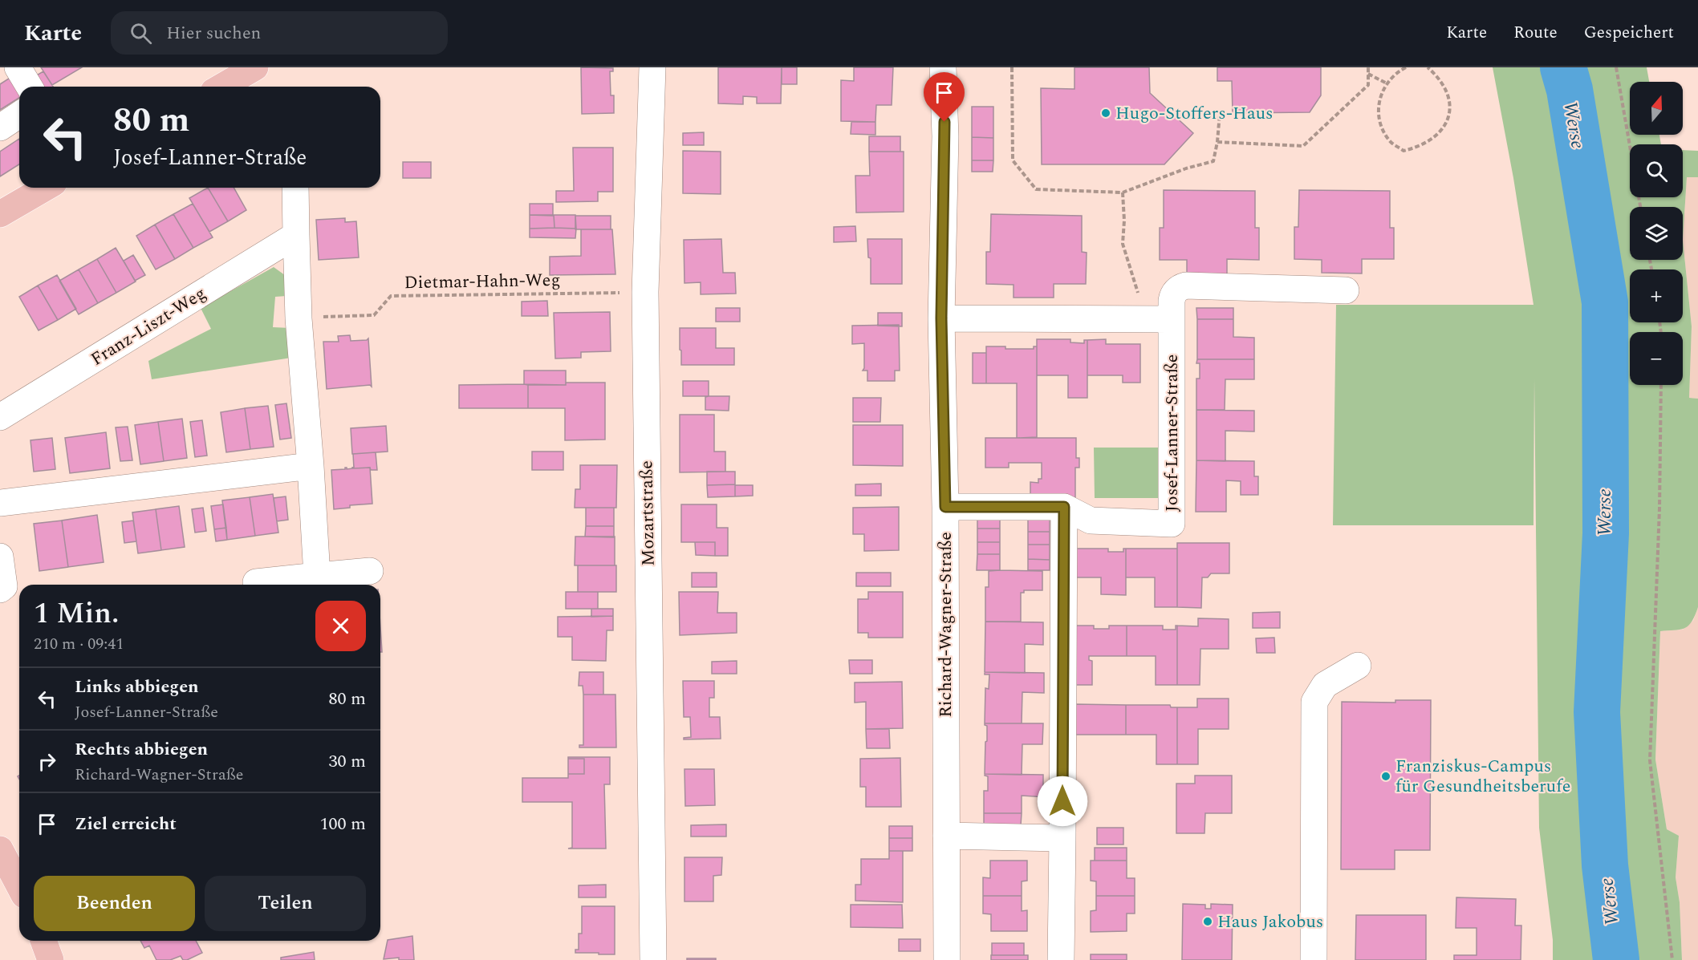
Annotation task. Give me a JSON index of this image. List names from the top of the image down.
{
  "streets": {
    "street": [
      "Franz-Liszt-Weg",
      "Josef-Lanner-Straße",
      "Mozartstraße",
      "Richard-Wagner-Straße"
    ],
    "path": ["Dietmar-Hahn-Weg"]
  },
  "crossings": [
    ["Dietmar-Hahn-Weg", "Mozartstraße"],
    ["Josef-Lanner-Straße", "Richard-Wagner-Straße"]
  ],
  "water": ["Werse"],
  "places": ["Hugo-Stoffers-Haus", "Franziskus-Campus für Gesundheitsberufe", "Haus Jakobus"],
  "north": "top",
  "page": {
    "header": "Karte",
    "search": "Hier suchen",
    "nav": ["Karte", "Route", "Gespeichert"],
    "map_buttons": ["+", "−"],
    "turn": ["80 m", "Josef-Lanner-Straße"],
    "heading": ["1 Min.", "210 m · 09:41"],
    "list": [
      {
        "name": "Links abbiegen",
        "note": "Josef-Lanner-Straße",
        "value": "80 m"
      },
      {
        "name": "Rechts abbiegen",
        "note": "Richard-Wagner-Straße",
        "value": "30 m"
      },
      {
        "name": "Ziel erreicht",
        "value": "100 m"
      }
    ],
    "buttons": ["Beenden", "Teilen"]
  }
}
